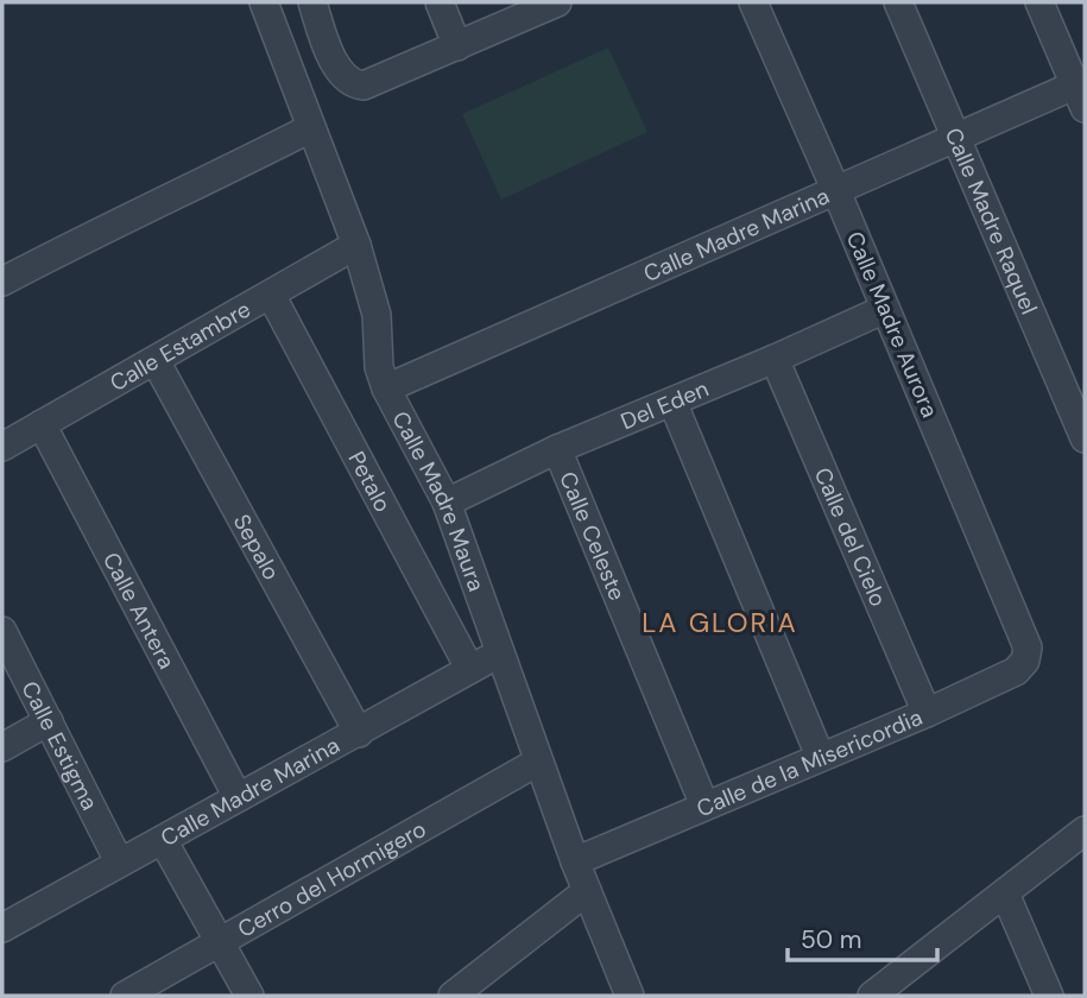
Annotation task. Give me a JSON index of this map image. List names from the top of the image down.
{
  "streets": {
    "street": [
      "Calle Madre Raquel",
      "Calle Madre Marina",
      "Calle Madre Aurora",
      "Calle Estambre",
      "Del Eden",
      "Petalo",
      "Calle Madre Maura",
      "Calle Celeste",
      "Calle del Cielo",
      "Sepalo",
      "Calle Antera",
      "Calle Estigma",
      "Calle de la Misericordia",
      "Cerro del Hormigero"
    ]
  },
  "crossings": [
    ["Calle Madre Raquel", "Calle Madre Marina"],
    ["Calle Madre Marina", "Calle Madre Aurora"],
    ["Calle Madre Marina", "Petalo"],
    ["Calle Madre Marina", "Calle Madre Maura"],
    ["Calle Madre Marina", "Sepalo"],
    ["Calle Madre Marina", "Calle Antera"],
    ["Calle Madre Marina", "Calle Estigma"],
    ["Calle Madre Aurora", "Del Eden"],
    ["Calle Madre Aurora", "Calle de la Misericordia"],
    ["Calle Estambre", "Petalo"],
    ["Calle Estambre", "Calle Madre Maura"],
    ["Calle Estambre", "Sepalo"],
    ["Calle Estambre", "Calle Antera"],
    ["Del Eden", "Calle Madre Maura"],
    ["Del Eden", "Calle Celeste"],
    ["Del Eden", "Calle del Cielo"],
    ["Calle Madre Maura", "Calle de la Misericordia"],
    ["Calle Madre Maura", "Cerro del Hormigero"],
    ["Calle Celeste", "Calle de la Misericordia"],
    ["Calle del Cielo", "Calle de la Misericordia"]
  ],
  "districts": ["LA GLORIA"],
  "scale_bar": "50 m"
}
